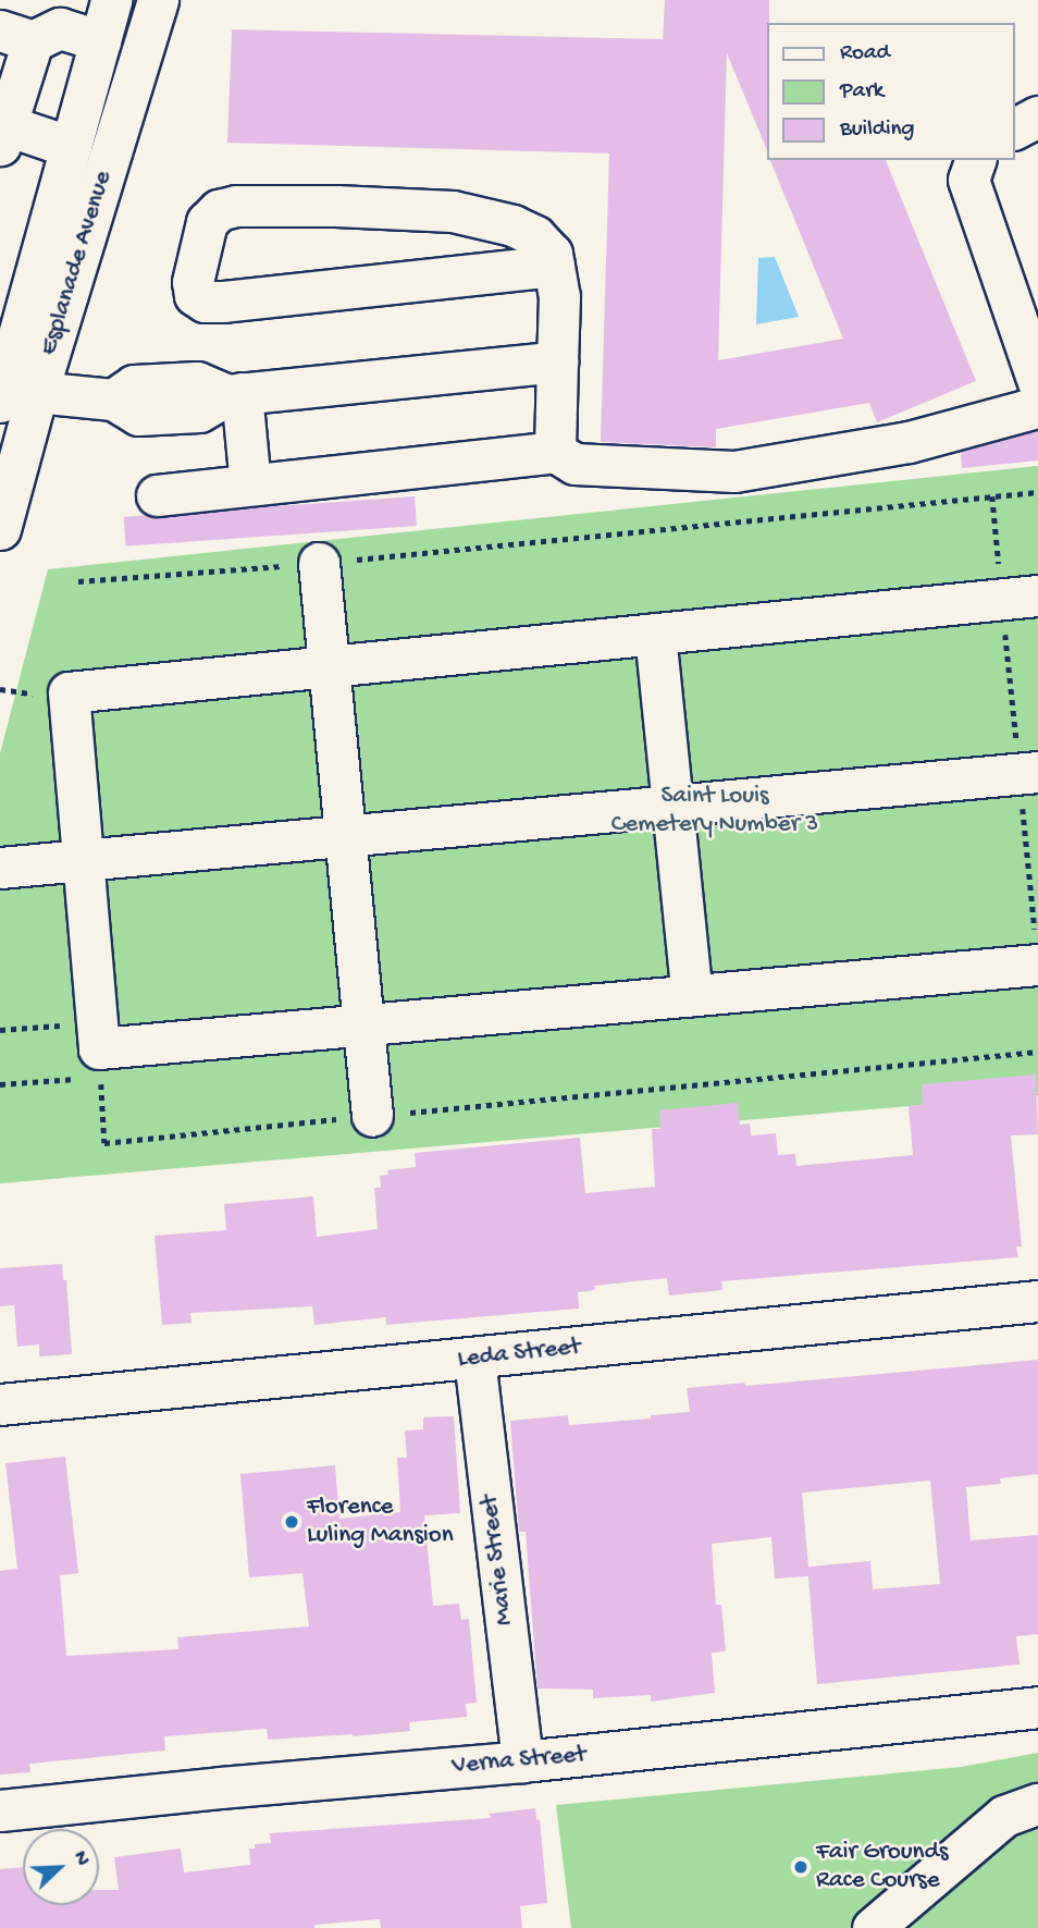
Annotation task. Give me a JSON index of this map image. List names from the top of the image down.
{
  "streets": {
    "street": [
      "Esplanade Avenue",
      "Leda Street",
      "Marie Street",
      "Verna Street"
    ]
  },
  "crossings": [
    ["Leda Street", "Marie Street"],
    ["Marie Street", "Verna Street"]
  ],
  "parks": ["Saint Louis Cemetery Number 3"],
  "places": ["Florence Luling Mansion", "Fair Grounds Race Course"],
  "legend": ["Road", "Park", "Building"],
  "north": "top right"
}
